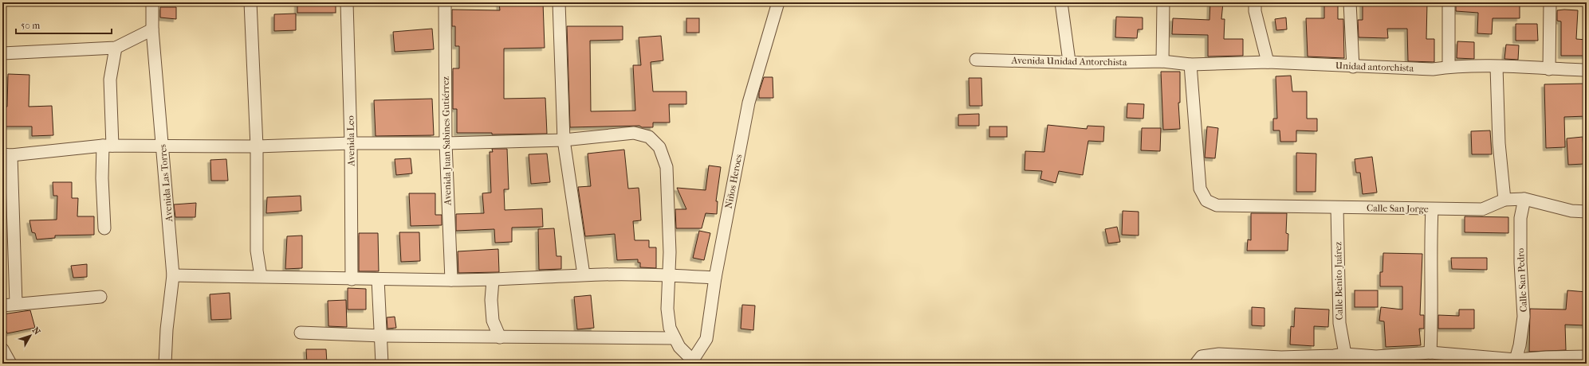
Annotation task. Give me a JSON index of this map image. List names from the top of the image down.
{
  "streets": {
    "street": [
      "Avenida Unidad Antorchista",
      "Unidad antorchista",
      "Avenida Leo",
      "Avenida Juan Sabines Gutiérrez",
      "Niños Heroes",
      "Avenida Las Torres",
      "Calle San Jorge",
      "Calle San Pedro",
      "Calle Benito Juárez"
    ]
  },
  "crossings": [
    ["Avenida Unidad Antorchista", "Unidad antorchista"],
    ["Unidad antorchista", "Calle San Jorge"],
    ["Calle San Jorge", "Calle San Pedro"],
    ["Calle San Jorge", "Calle Benito Juárez"]
  ],
  "scale_bar": "50 m",
  "north": "top right"
}
